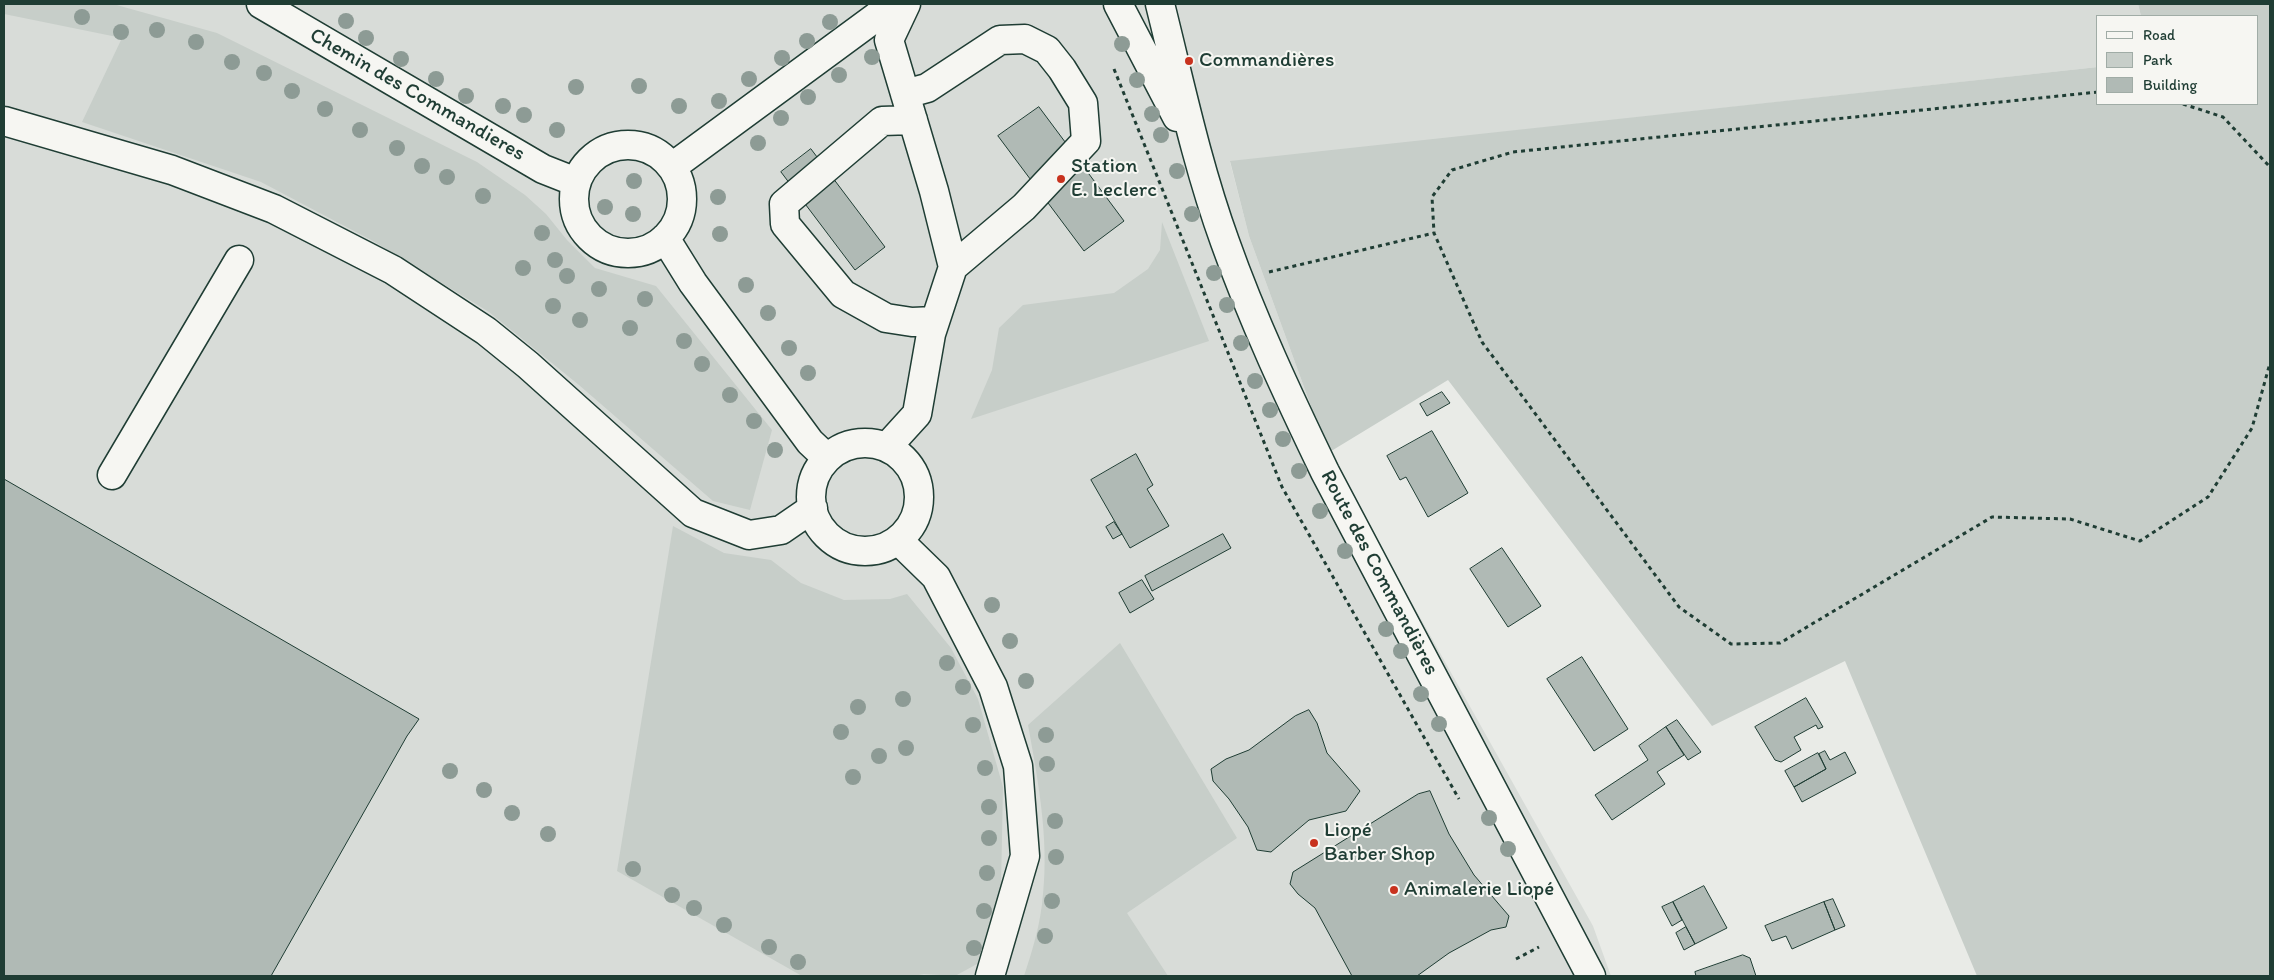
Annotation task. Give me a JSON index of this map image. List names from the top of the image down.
{
  "streets": {
    "street": ["Chemin des Commandieres", "Route des Commandières"]
  },
  "places": [
    "Commandières",
    "Station E. Leclerc",
    "Liopé Barber Shop",
    "Animalerie Liopé"
  ],
  "legend": ["Road", "Park", "Building"]
}
